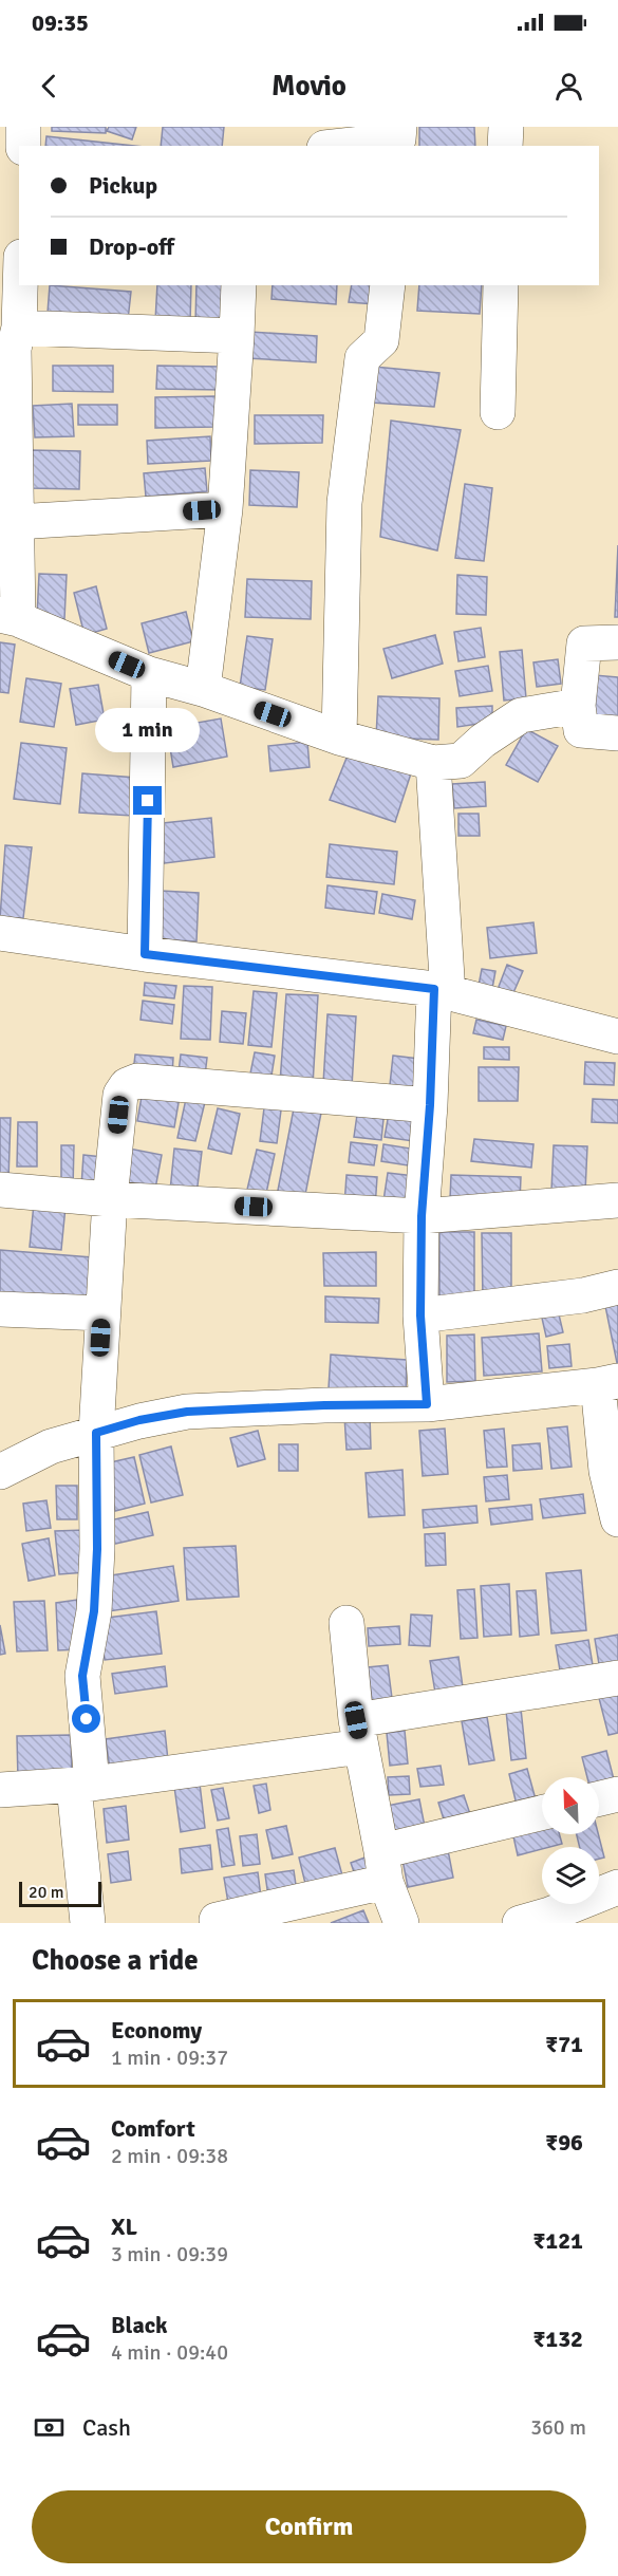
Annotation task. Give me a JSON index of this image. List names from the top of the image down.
{
  "scale_bar": "20 m",
  "north": "top left",
  "page": {
    "status": "09:35",
    "header": "Movio",
    "banner": ["Pickup", "Drop-off"],
    "bubble": "1 min",
    "scale": "20 m",
    "heading": "Choose a ride",
    "list": [
      {
        "name": "Economy",
        "note": "1 min · 09:37",
        "value": "₹71"
      },
      {
        "name": "Comfort",
        "note": "2 min · 09:38",
        "value": "₹96"
      },
      {
        "name": "XL",
        "note": "3 min · 09:39",
        "value": "₹121"
      },
      {
        "name": "Black",
        "note": "4 min · 09:40",
        "value": "₹132"
      }
    ],
    "pay": ["Cash", "360 m"],
    "buttons": "Confirm"
  }
}
